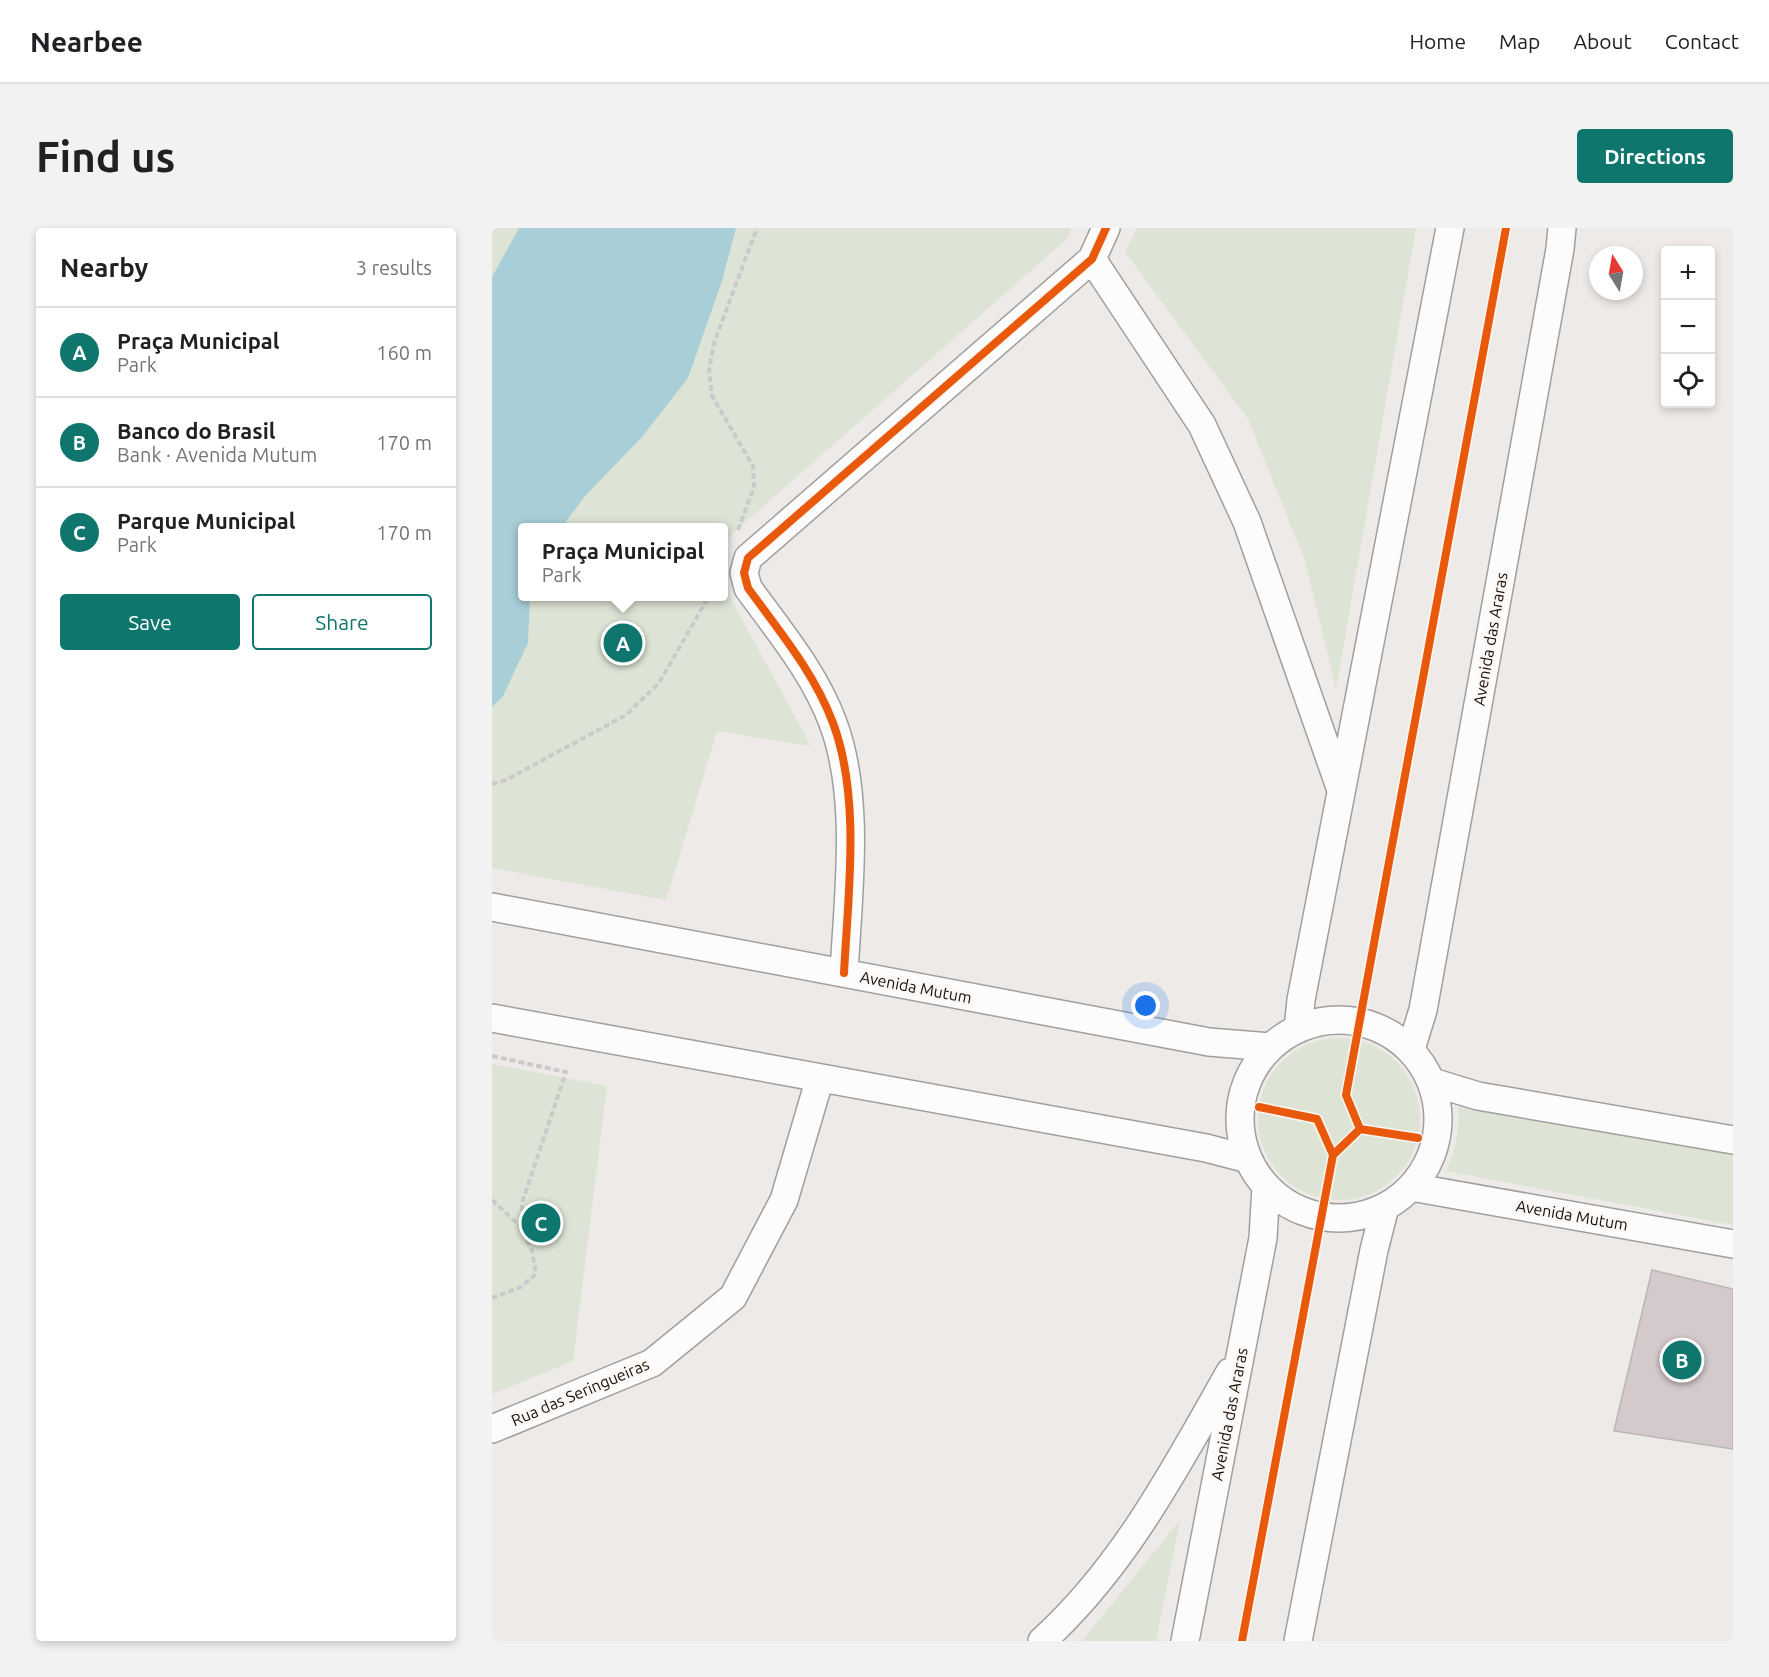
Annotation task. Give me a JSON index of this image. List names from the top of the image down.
{
  "streets": {
    "street": ["Avenida das Araras", "Avenida Mutum", "Rua das Seringueiras"]
  },
  "crossings": [
    ["Avenida das Araras", "Avenida Mutum"]
  ],
  "north": "top",
  "page": {
    "header": "Nearbee",
    "nav": [
      "Home",
      "Map",
      "About",
      "Contact"
    ],
    "buttons": [
      "Directions",
      ["Save", "Share"]
    ],
    "title": "Find us",
    "heading": ["Nearby", "3 results"],
    "map_buttons": ["+", "−"],
    "list": [
      {
        "mark": "A",
        "name": "Praça Municipal",
        "note": "Park",
        "value": "160 m"
      },
      {
        "mark": "B",
        "name": "Banco do Brasil",
        "note": "Bank · Avenida Mutum",
        "value": "170 m"
      },
      {
        "mark": "C",
        "name": "Parque Municipal",
        "note": "Park",
        "value": "170 m"
      }
    ],
    "popup": ["Praça Municipal", "Park"],
    "pins": ["A", "C", "B"]
  }
}
